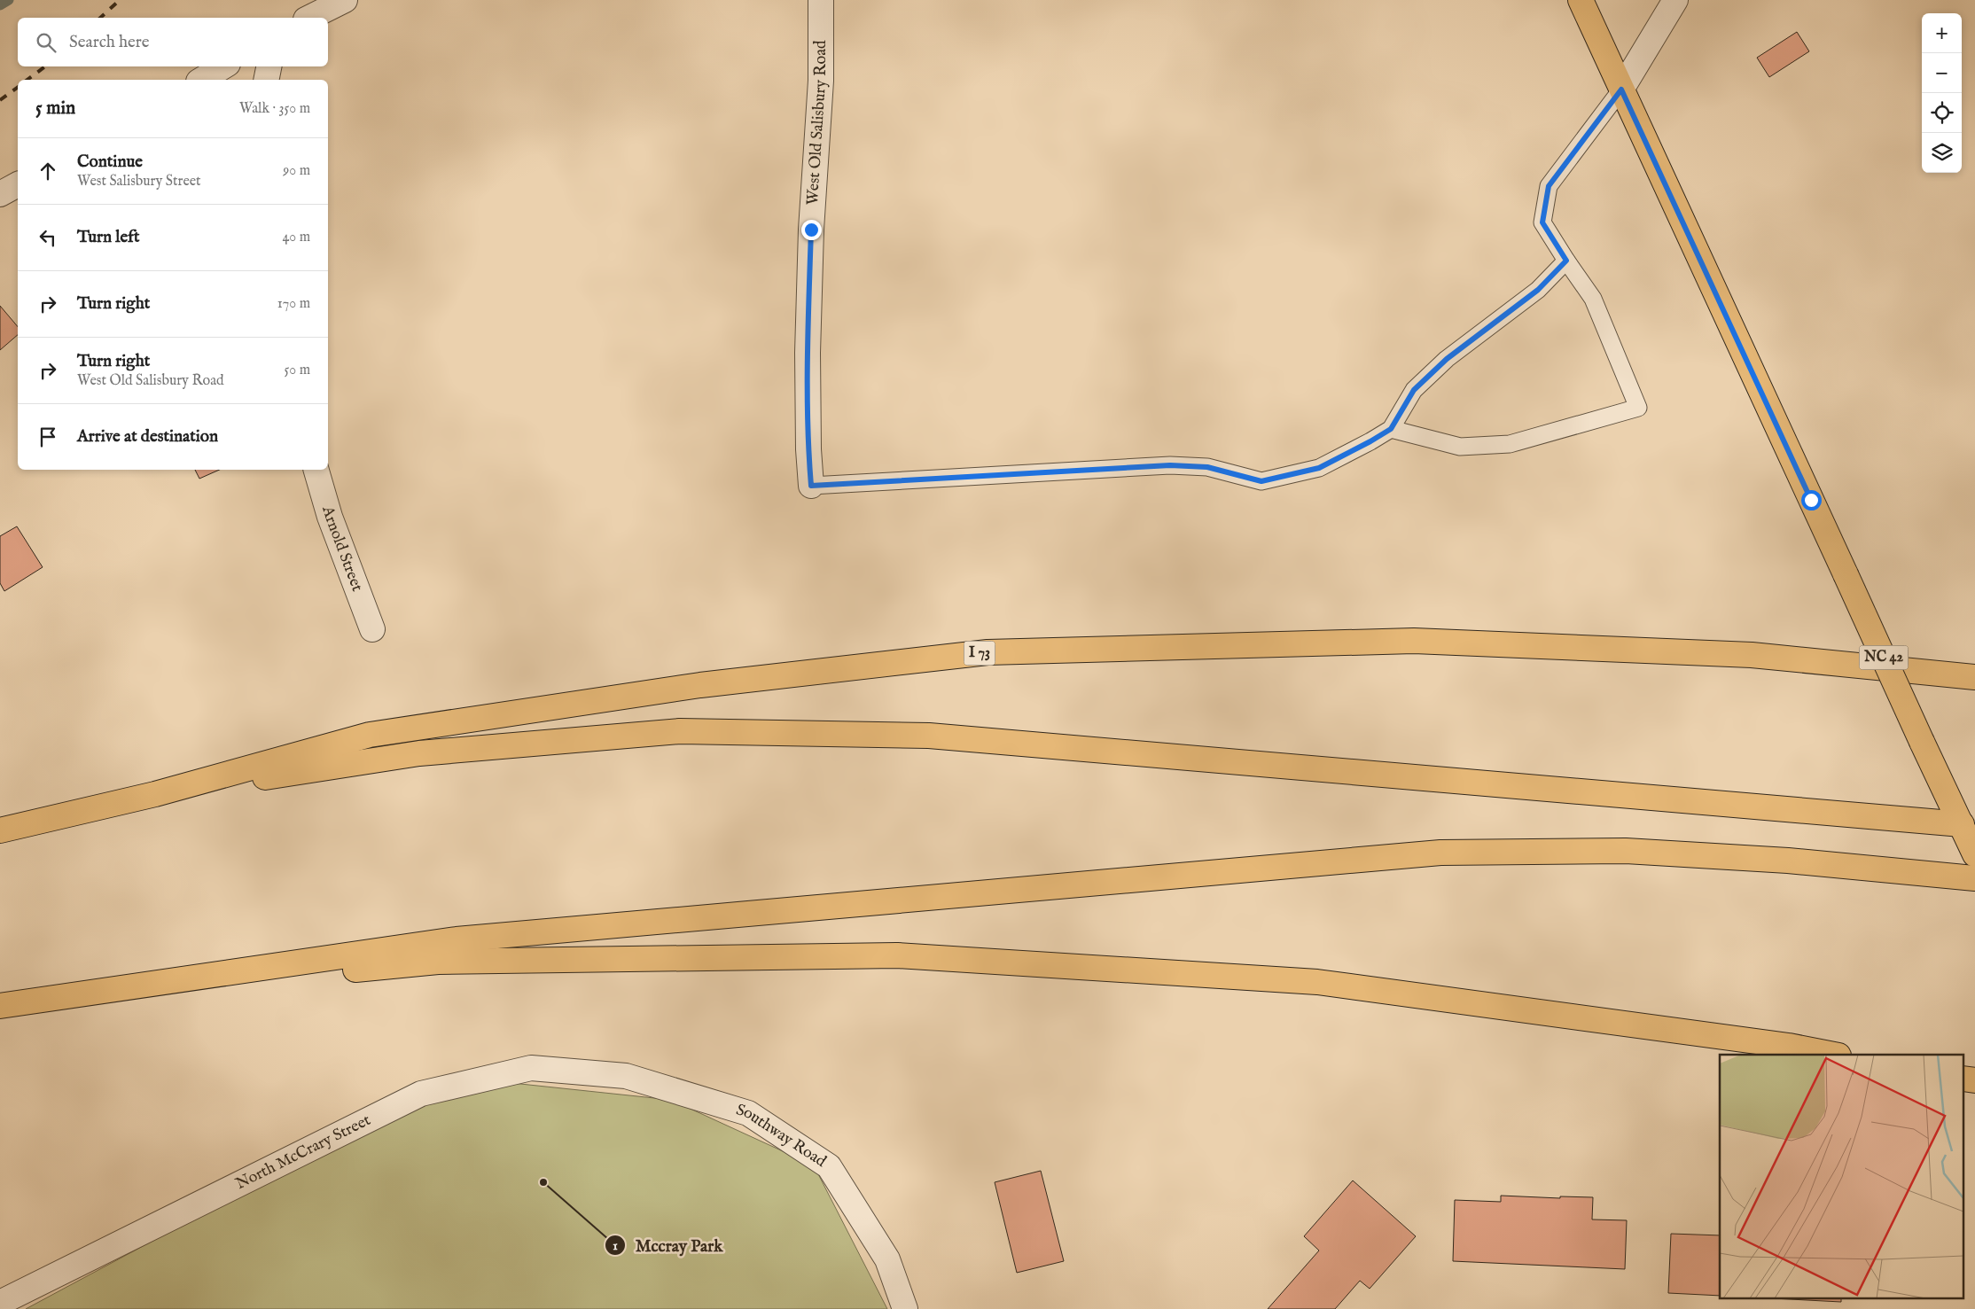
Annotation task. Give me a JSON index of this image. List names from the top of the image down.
{
  "streets": {
    "main road": ["I 73", "NC 42"],
    "street": [
      "West Old Salisbury Road",
      "Arnold Street",
      "Southway Road",
      "North McCrary Street"
    ]
  },
  "crossings": [
    ["Southway Road", "North McCrary Street"]
  ],
  "places": ["Mccray Park"],
  "page": {
    "map_buttons": ["+", "−"],
    "search": "Search here",
    "heading": ["5 min", "Walk · 350 m"],
    "list": [
      ["Continue", "West Salisbury Street", "90 m"],
      ["Turn left", "40 m"],
      ["Turn right", "170 m"],
      ["Turn right", "West Old Salisbury Road", "50 m"],
      "Arrive at destination"
    ]
  }
}
